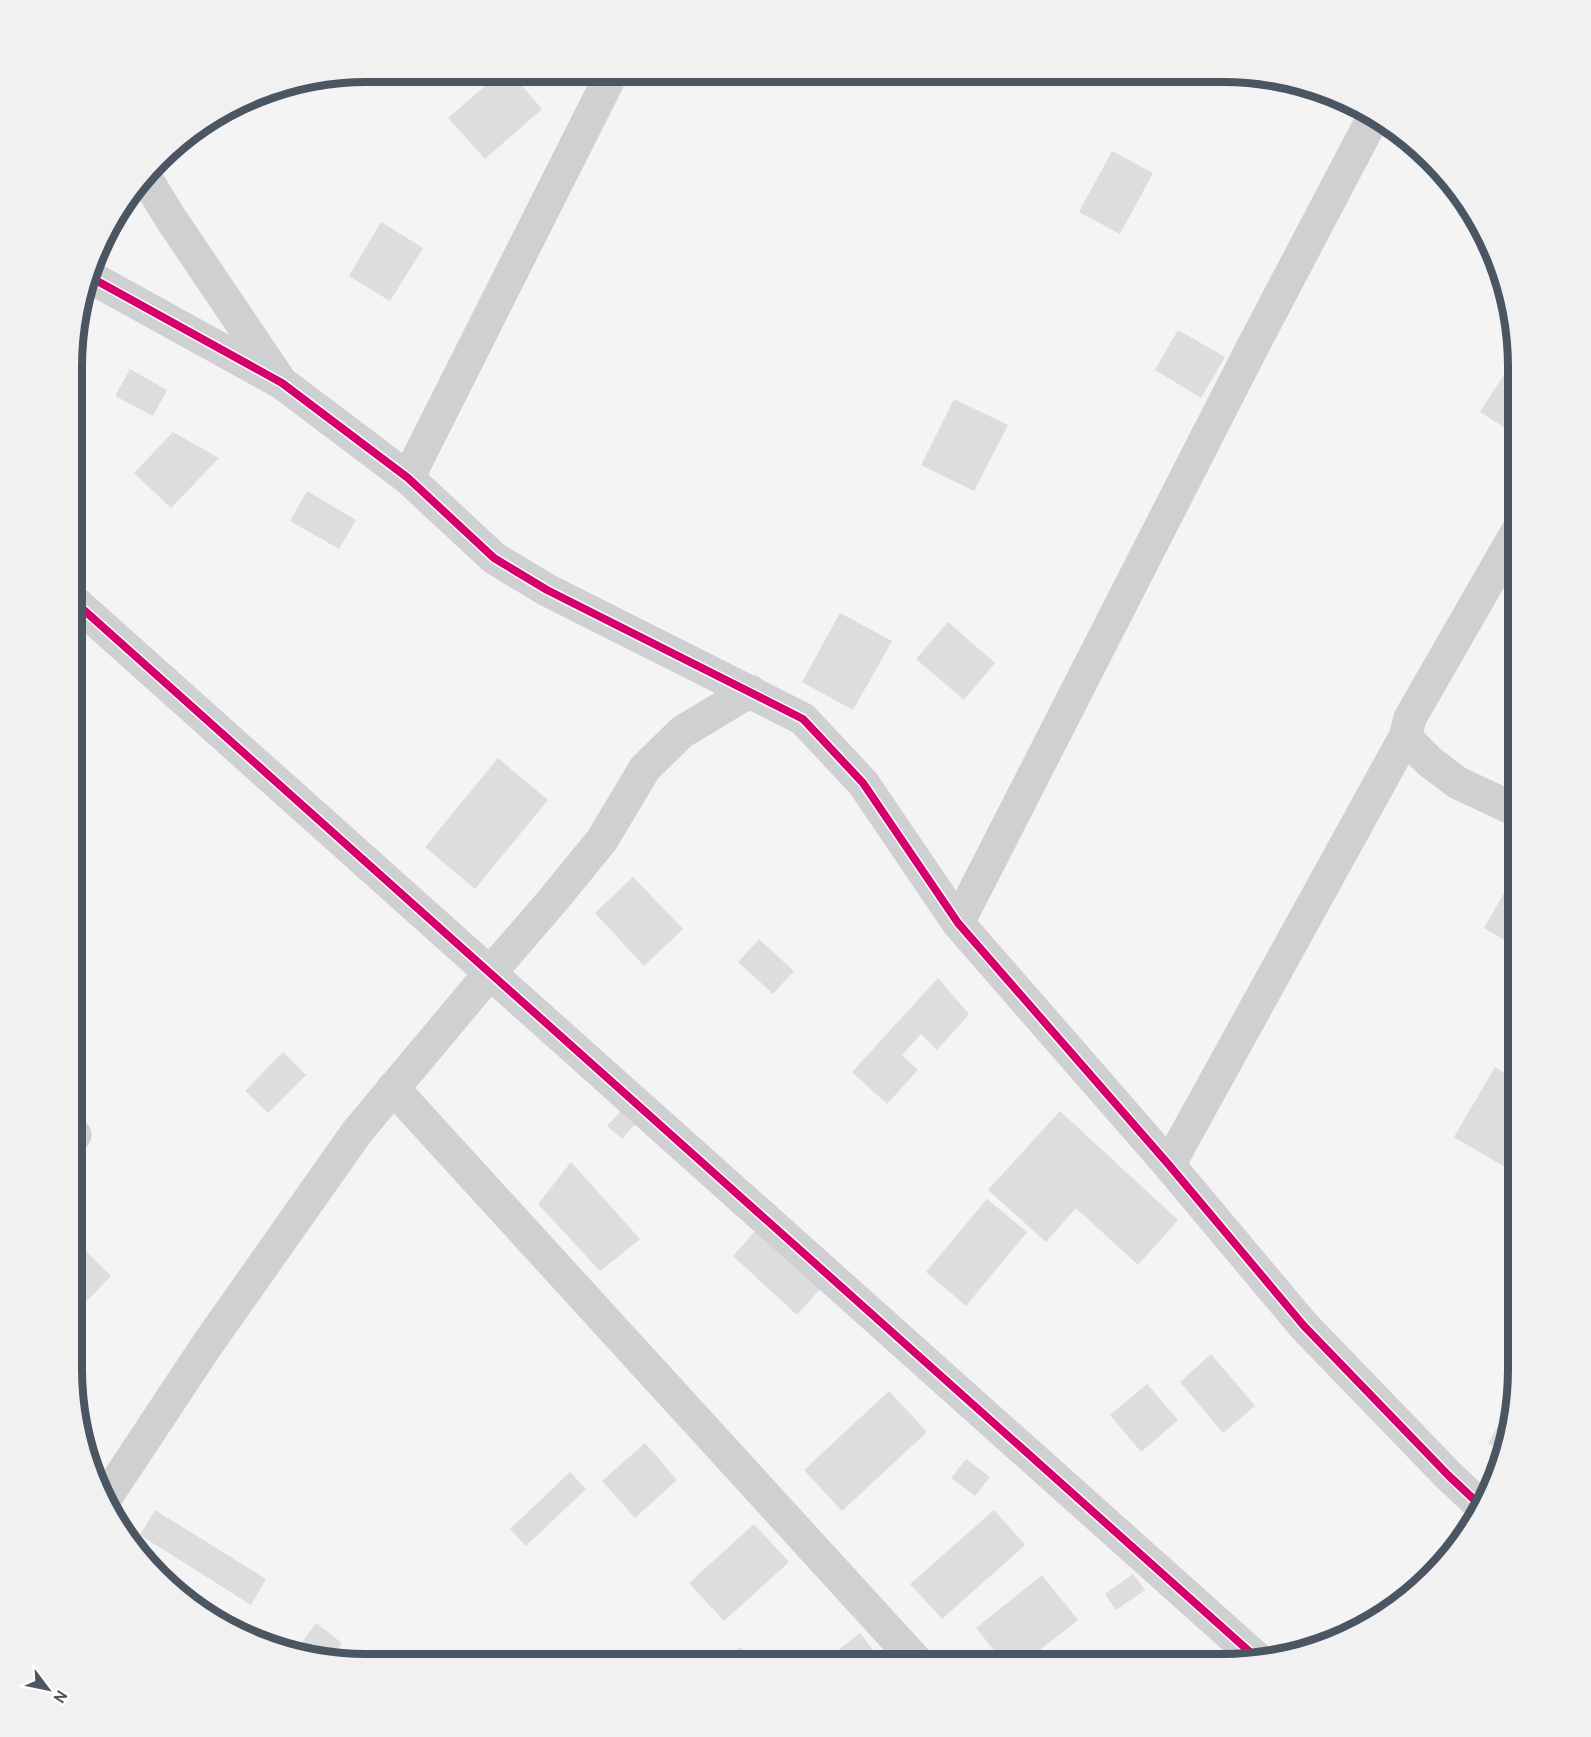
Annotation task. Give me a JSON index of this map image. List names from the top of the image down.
{
  "north": "bottom right"
}
